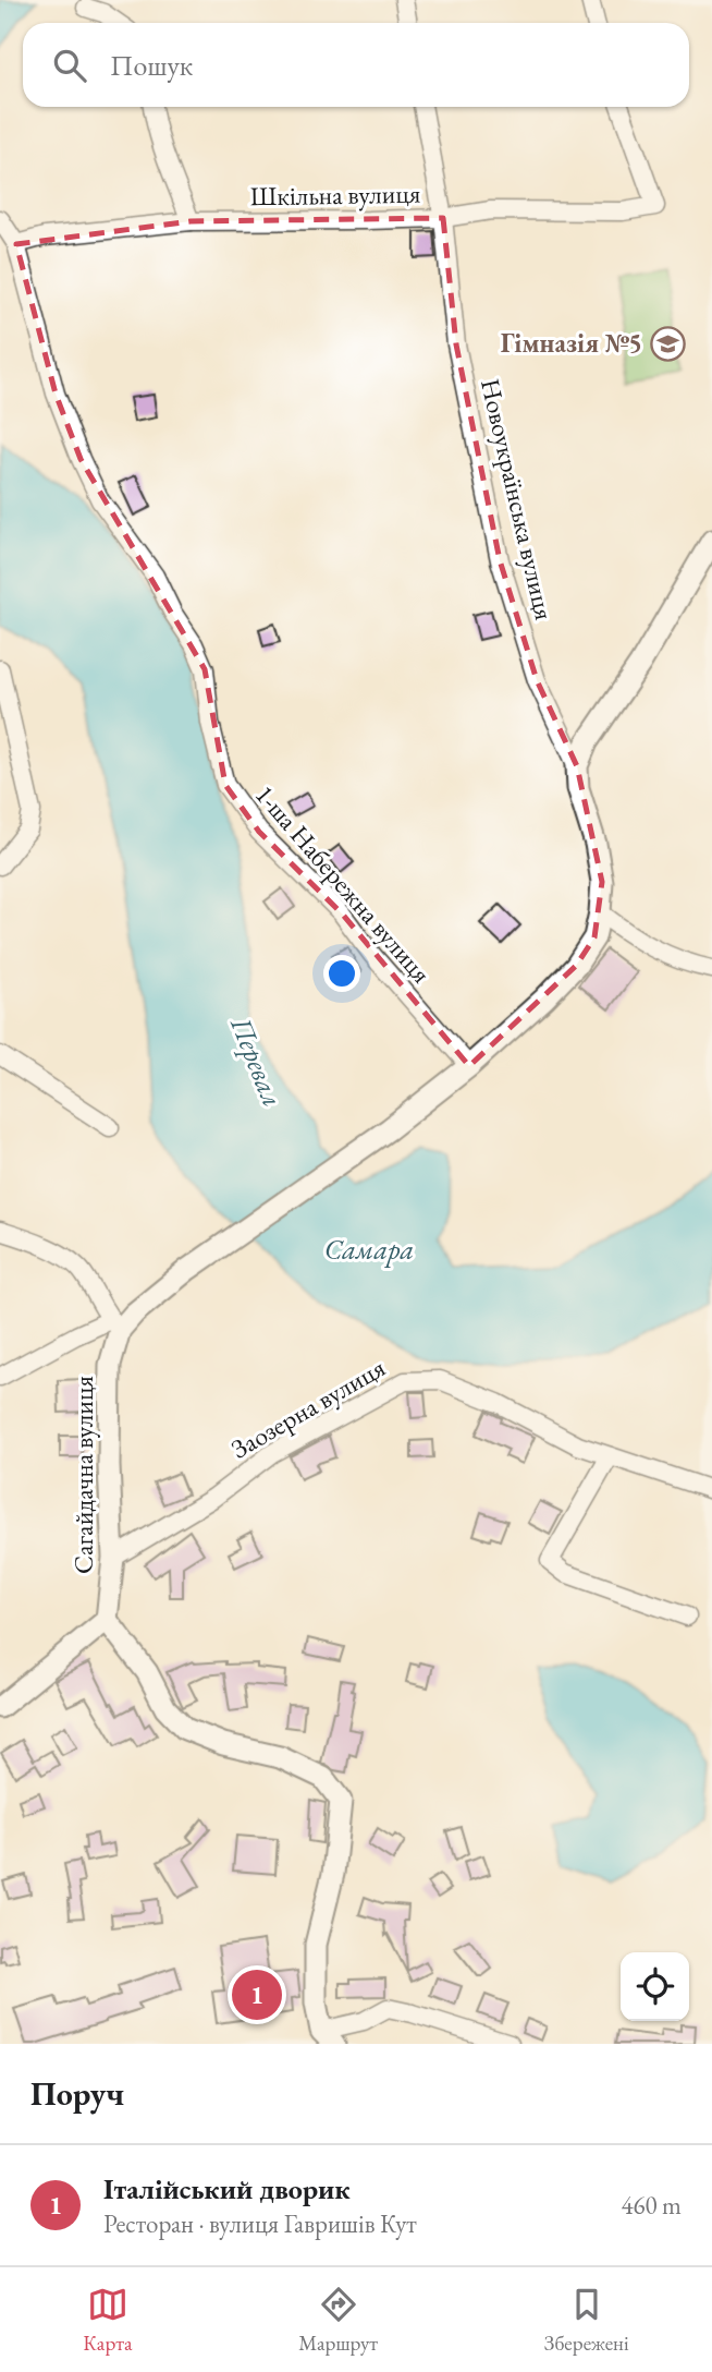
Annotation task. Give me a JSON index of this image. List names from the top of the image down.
{
  "streets": {
    "street": [
      "Шкільна вулиця",
      "Новоукраїнська вулиця",
      "1-ша Набережна вулиця",
      "Заозерна вулиця",
      "Сагайдачна вулиця"
    ]
  },
  "crossings": [
    ["Шкільна вулиця", "Новоукраїнська вулиця"],
    ["Шкільна вулиця", "1-ша Набережна вулиця"],
    ["Новоукраїнська вулиця", "Сагайдачна вулиця"],
    ["1-ша Набережна вулиця", "Сагайдачна вулиця"],
    ["Заозерна вулиця", "Сагайдачна вулиця"]
  ],
  "water": ["Перевал", "Самара"],
  "places": {
    "school or university": ["Гімназія №5"]
  },
  "page": {
    "search": "Пошук",
    "pins": "1",
    "heading": "Поруч",
    "list": [
      {
        "mark": "1",
        "name": "Італійський дворик",
        "note": "Ресторан · вулиця Гавришів Кут",
        "value": "460 m"
      }
    ],
    "nav": ["Карта", "Маршрут", "Збережені"]
  }
}
